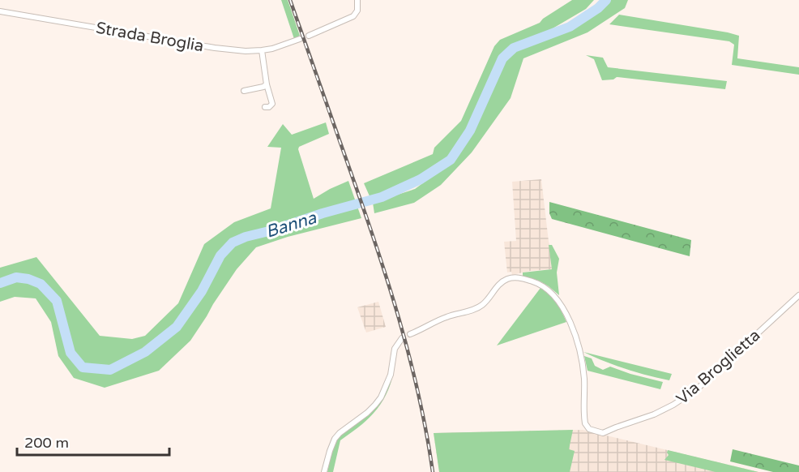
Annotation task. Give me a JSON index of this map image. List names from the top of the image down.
{
  "streets": {
    "street": ["Strada Broglia", "Via Broglietta"]
  },
  "water": ["Banna"],
  "scale_bar": "200 m"
}
